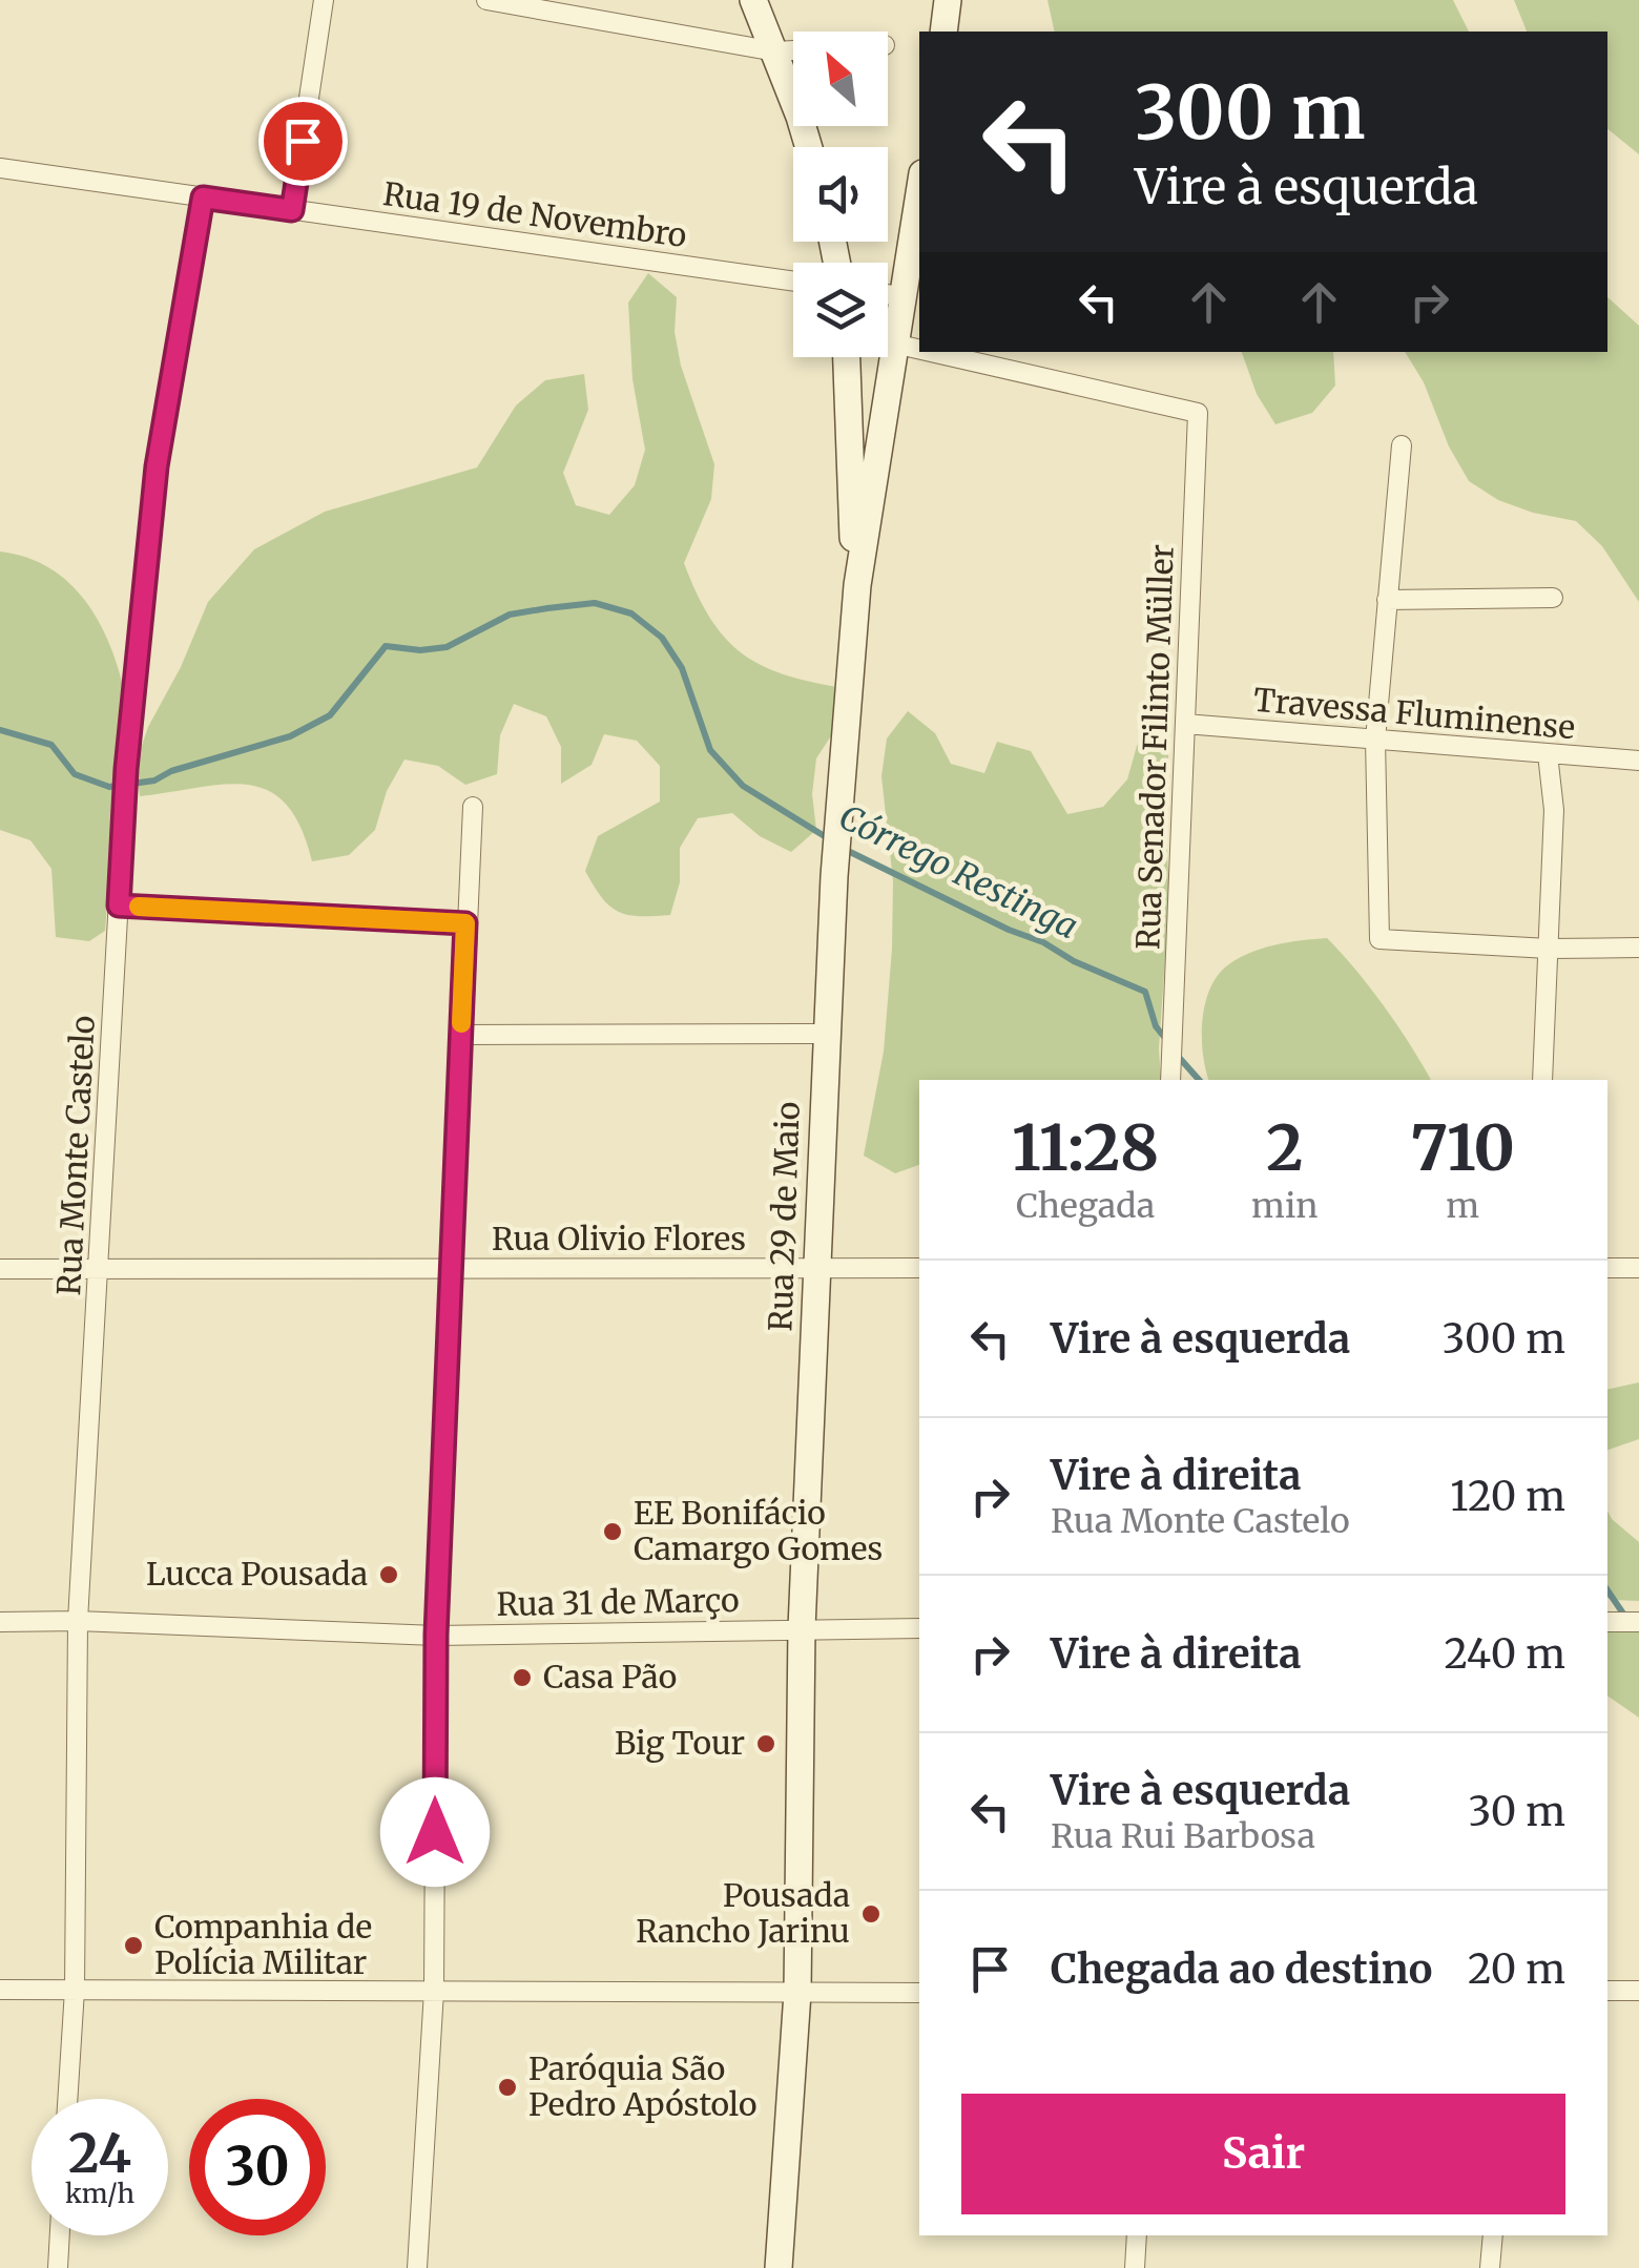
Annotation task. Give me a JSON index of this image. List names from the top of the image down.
{
  "streets": {
    "main road": ["Rua 29 de Maio"],
    "street": [
      "Rua 19 de Novembro",
      "Travessa Fluminense",
      "Rua Senador Filinto Müller",
      "Rua Monte Castelo",
      "Rua Olivio Flores",
      "Rua 31 de Março"
    ]
  },
  "crossings": [
    ["Rua 19 de Novembro", "Rua Monte Castelo"],
    ["Travessa Fluminense", "Rua Senador Filinto Müller"],
    ["Rua Senador Filinto Müller", "Rua 29 de Maio"],
    ["Rua Monte Castelo", "Rua Olivio Flores"],
    ["Rua Monte Castelo", "Rua 31 de Março"],
    ["Rua 29 de Maio", "Rua Olivio Flores"],
    ["Rua 29 de Maio", "Rua 31 de Março"]
  ],
  "water": ["Córrego Restinga"],
  "places": [
    "EE Bonifácio Camargo Gomes",
    "Lucca Pousada",
    "Casa Pão",
    "Big Tour",
    "Pousada Rancho Jarinu",
    "Companhia de Polícia Militar",
    "Paróquia São Pedro Apóstolo"
  ],
  "north": "top left",
  "page": {
    "turn": ["300 m", "Vire à esquerda"],
    "eta": [
      "11:28",
      "Chegada",
      "2",
      "min",
      "710",
      "m"
    ],
    "list": [
      {
        "name": "Vire à esquerda",
        "value": "300 m"
      },
      {
        "name": "Vire à direita",
        "note": "Rua Monte Castelo",
        "value": "120 m"
      },
      {
        "name": "Vire à direita",
        "value": "240 m"
      },
      {
        "name": "Vire à esquerda",
        "note": "Rua Rui Barbosa",
        "value": "30 m"
      },
      {
        "name": "Chegada ao destino",
        "value": "20 m"
      }
    ],
    "buttons": "Sair",
    "speed": "24 km/h",
    "limit": "30"
  }
}
